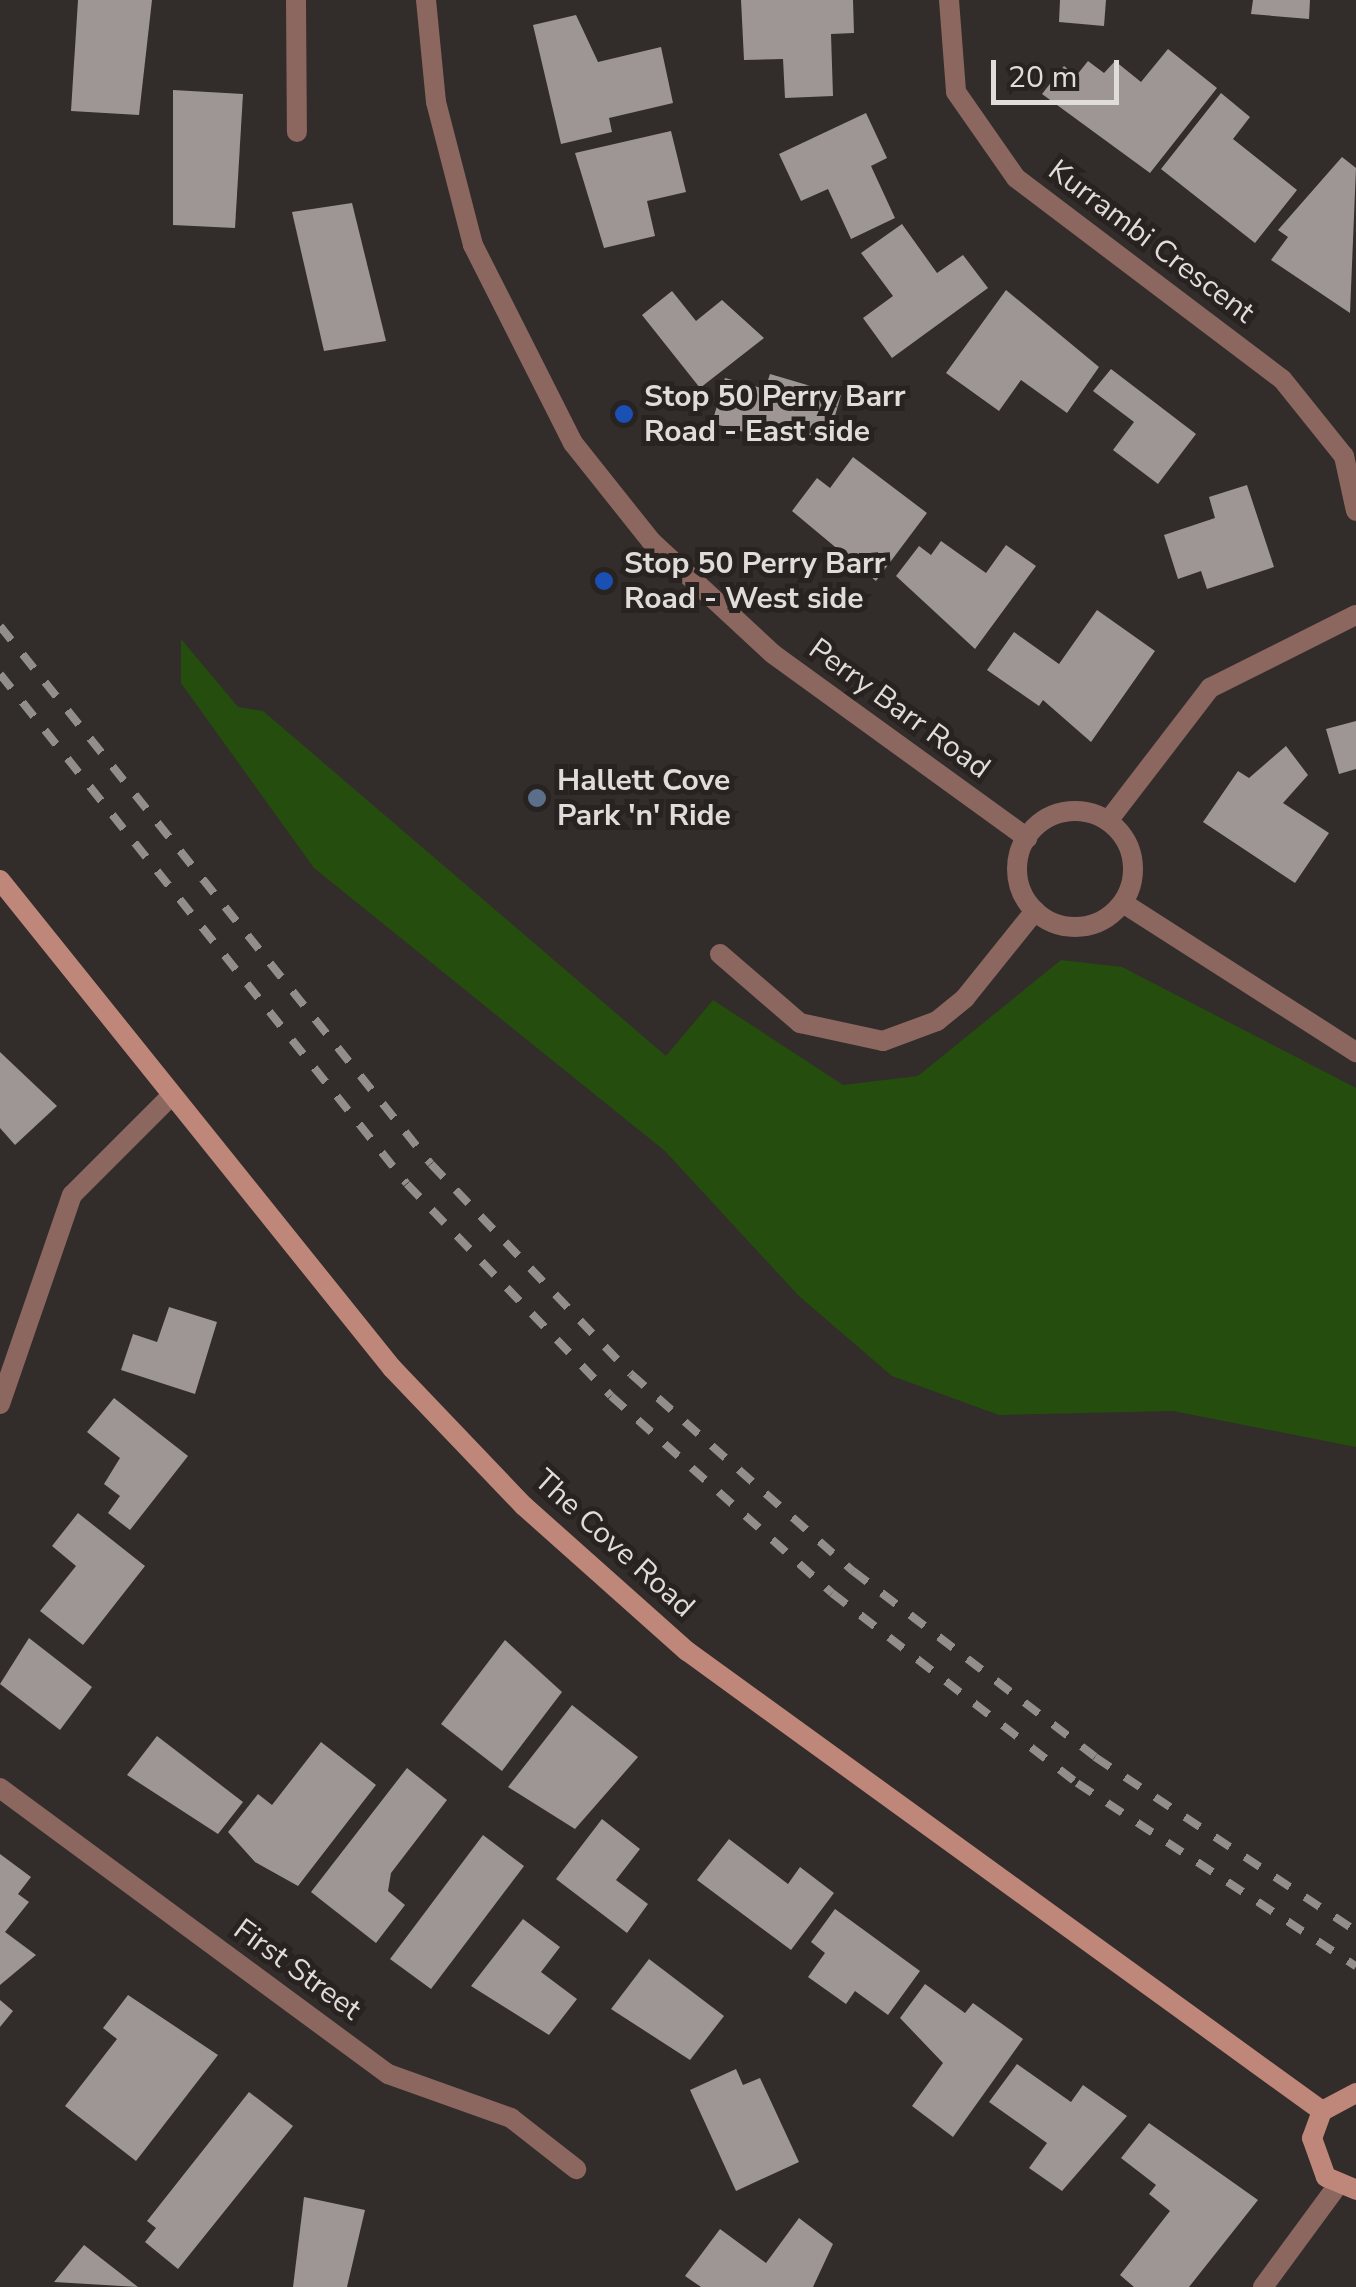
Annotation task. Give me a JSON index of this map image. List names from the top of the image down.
{
  "streets": {
    "street": [
      "Kurrambi Crescent",
      "Perry Barr Road",
      "The Cove Road",
      "First Street"
    ]
  },
  "places": ["Stop 50 Perry Barr Road - East side", "Stop 50 Perry Barr Road - West side", "Hallett Cove Park 'n' Ride"],
  "scale_bar": "20 m"
}
